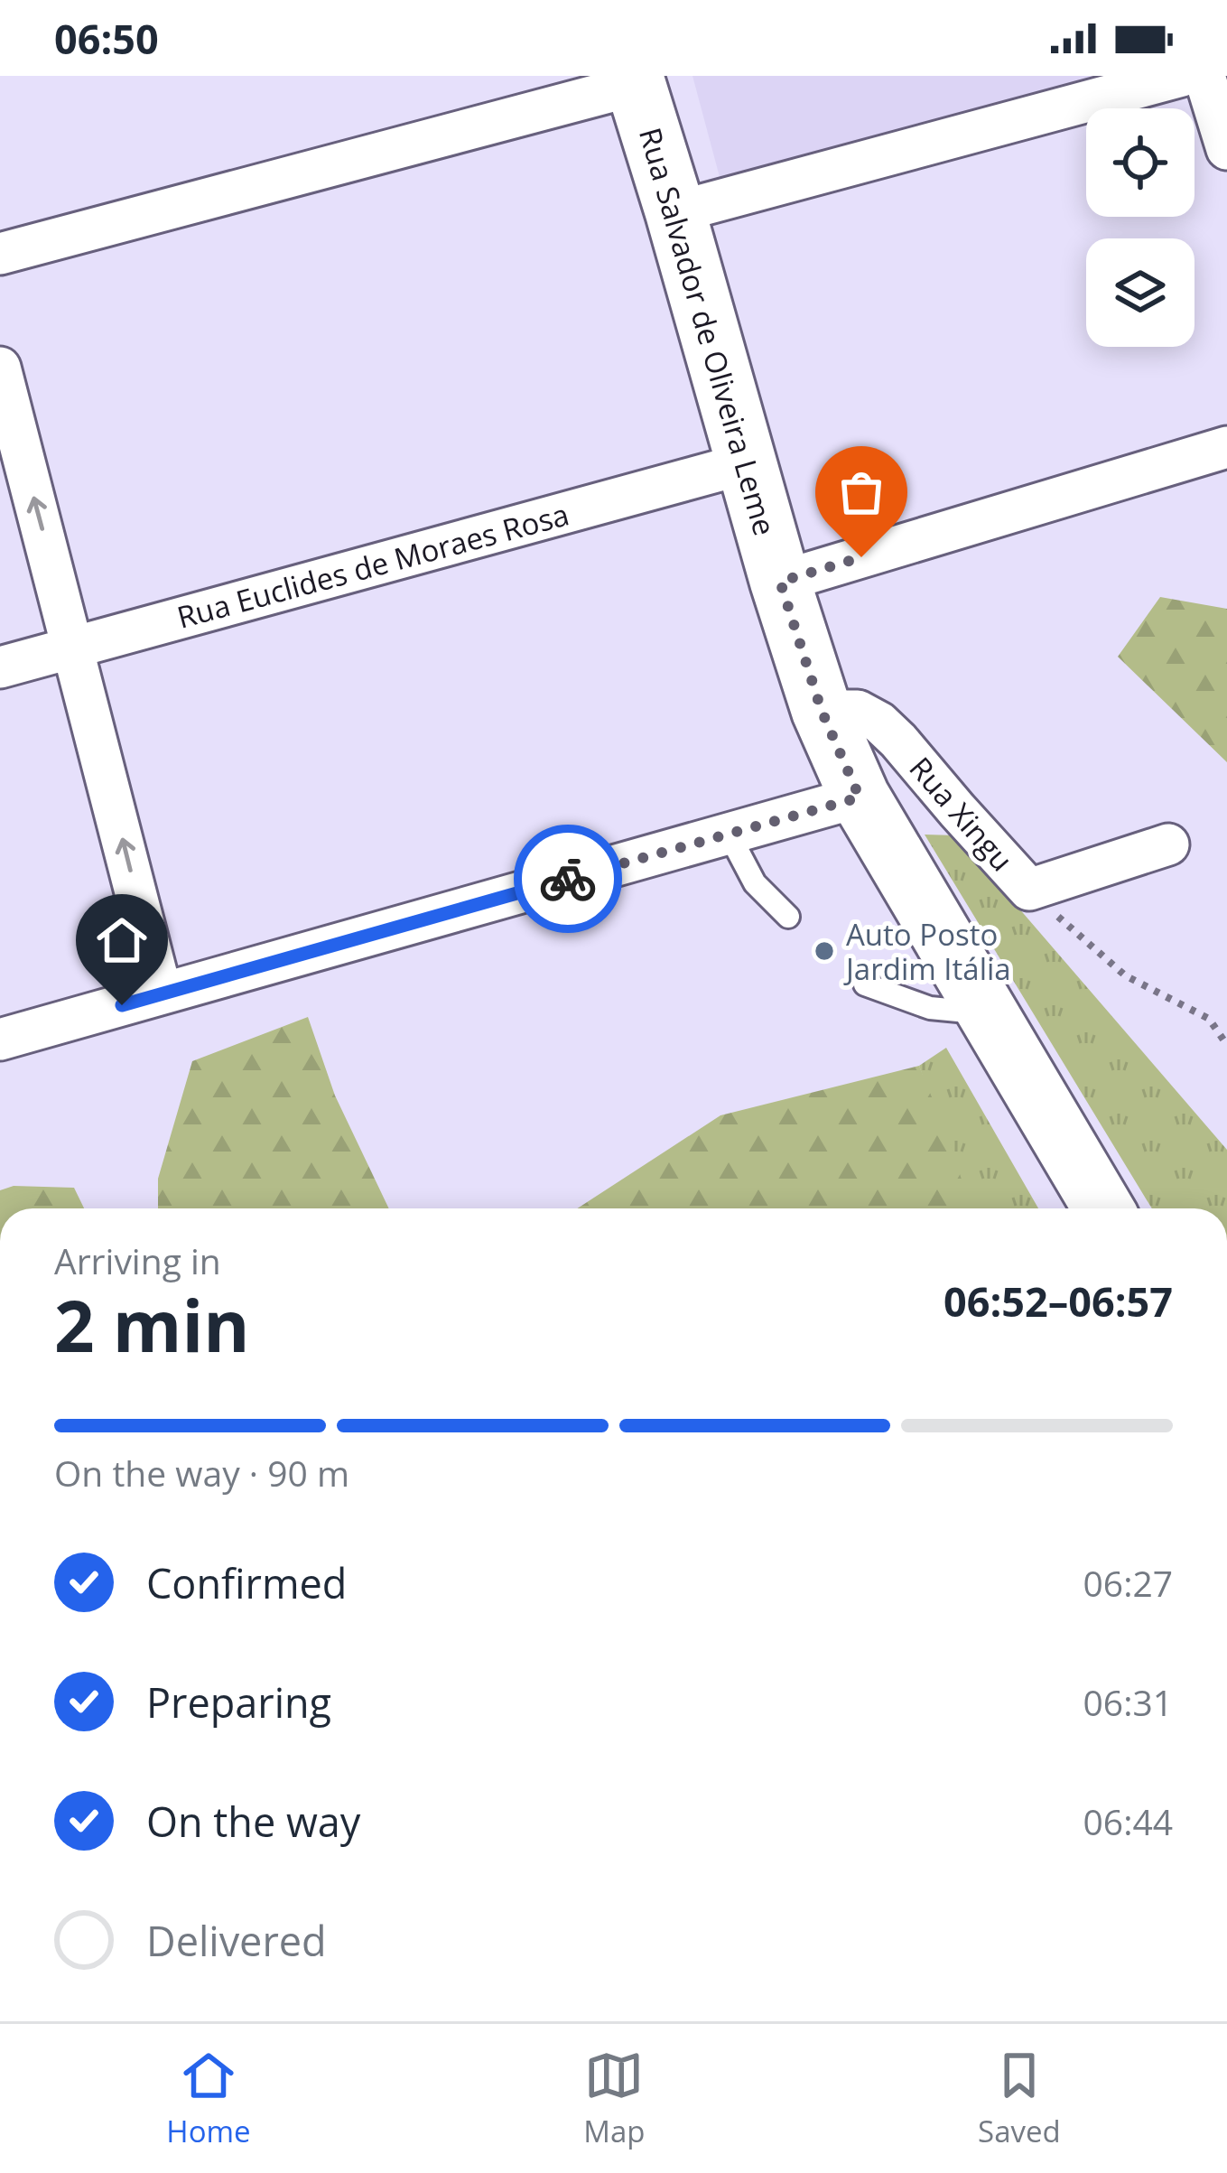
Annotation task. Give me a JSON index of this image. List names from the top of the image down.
{
  "streets": {
    "main road": ["Rua Salvador de Oliveira Leme"],
    "street": ["Rua Euclides de Moraes Rosa", "Rua Xingu"]
  },
  "crossings": [
    ["Rua Salvador de Oliveira Leme", "Rua Euclides de Moraes Rosa"],
    ["Rua Salvador de Oliveira Leme", "Rua Xingu"]
  ],
  "places": ["Auto Posto Jardim Itália"],
  "page": {
    "status": "06:50",
    "heading": ["2 min", "Arriving in", "06:52–06:57"],
    "bar": "On the way · 90 m",
    "list": [
      ["Confirmed", "06:27"],
      ["Preparing", "06:31"],
      ["On the way", "06:44"],
      "Delivered"
    ],
    "tabs": ["Home", "Map", "Saved"]
  }
}
